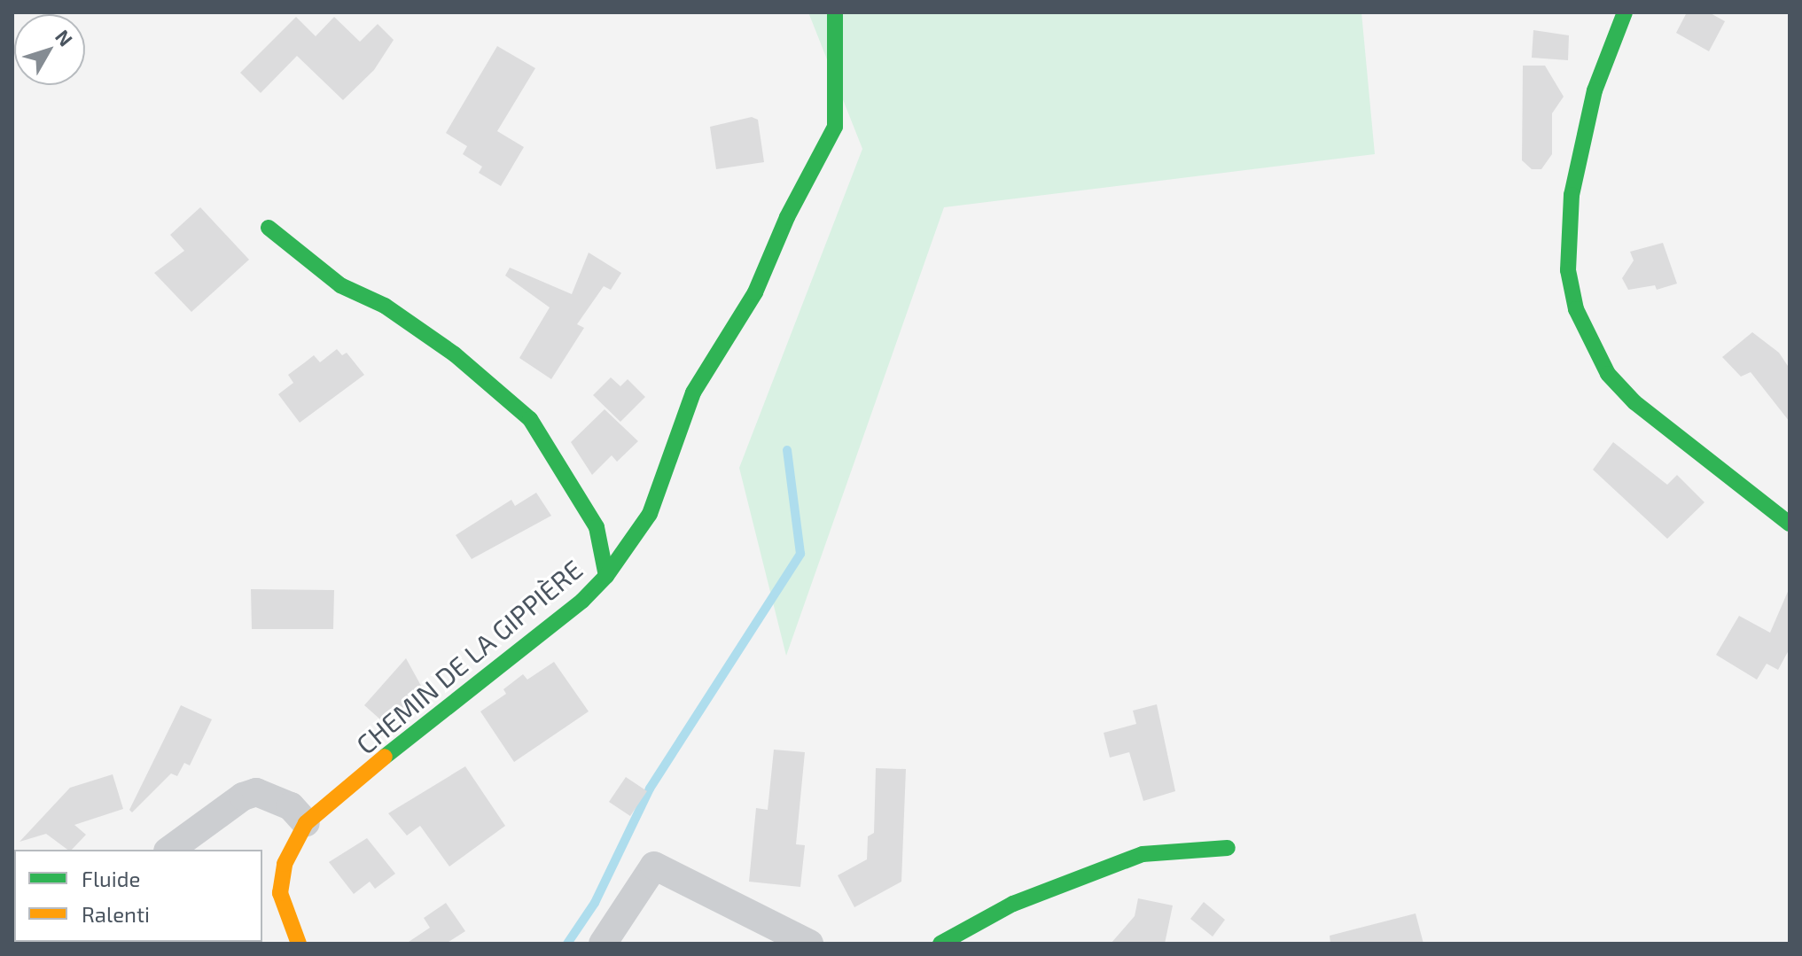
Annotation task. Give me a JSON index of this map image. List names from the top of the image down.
{
  "streets": {
    "street": ["CHEMIN DE LA GIPPIÈRE"]
  },
  "legend": ["Fluide", "Ralenti"],
  "north": "top right"
}
